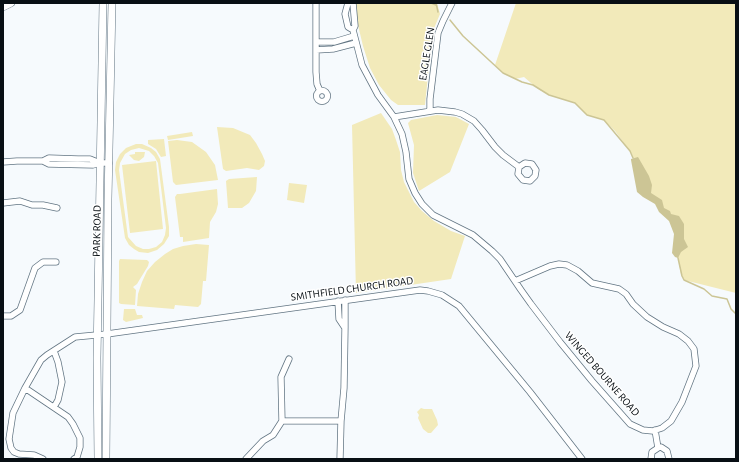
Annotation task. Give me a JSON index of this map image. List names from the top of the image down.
{
  "streets": {
    "main road": ["PARK ROAD"],
    "street": ["EAGLE GLEN", "SMITHFIELD CHURCH ROAD", "WINGED BOURNE ROAD"]
  },
  "crossings": [
    ["PARK ROAD", "SMITHFIELD CHURCH ROAD"]
  ]
}
